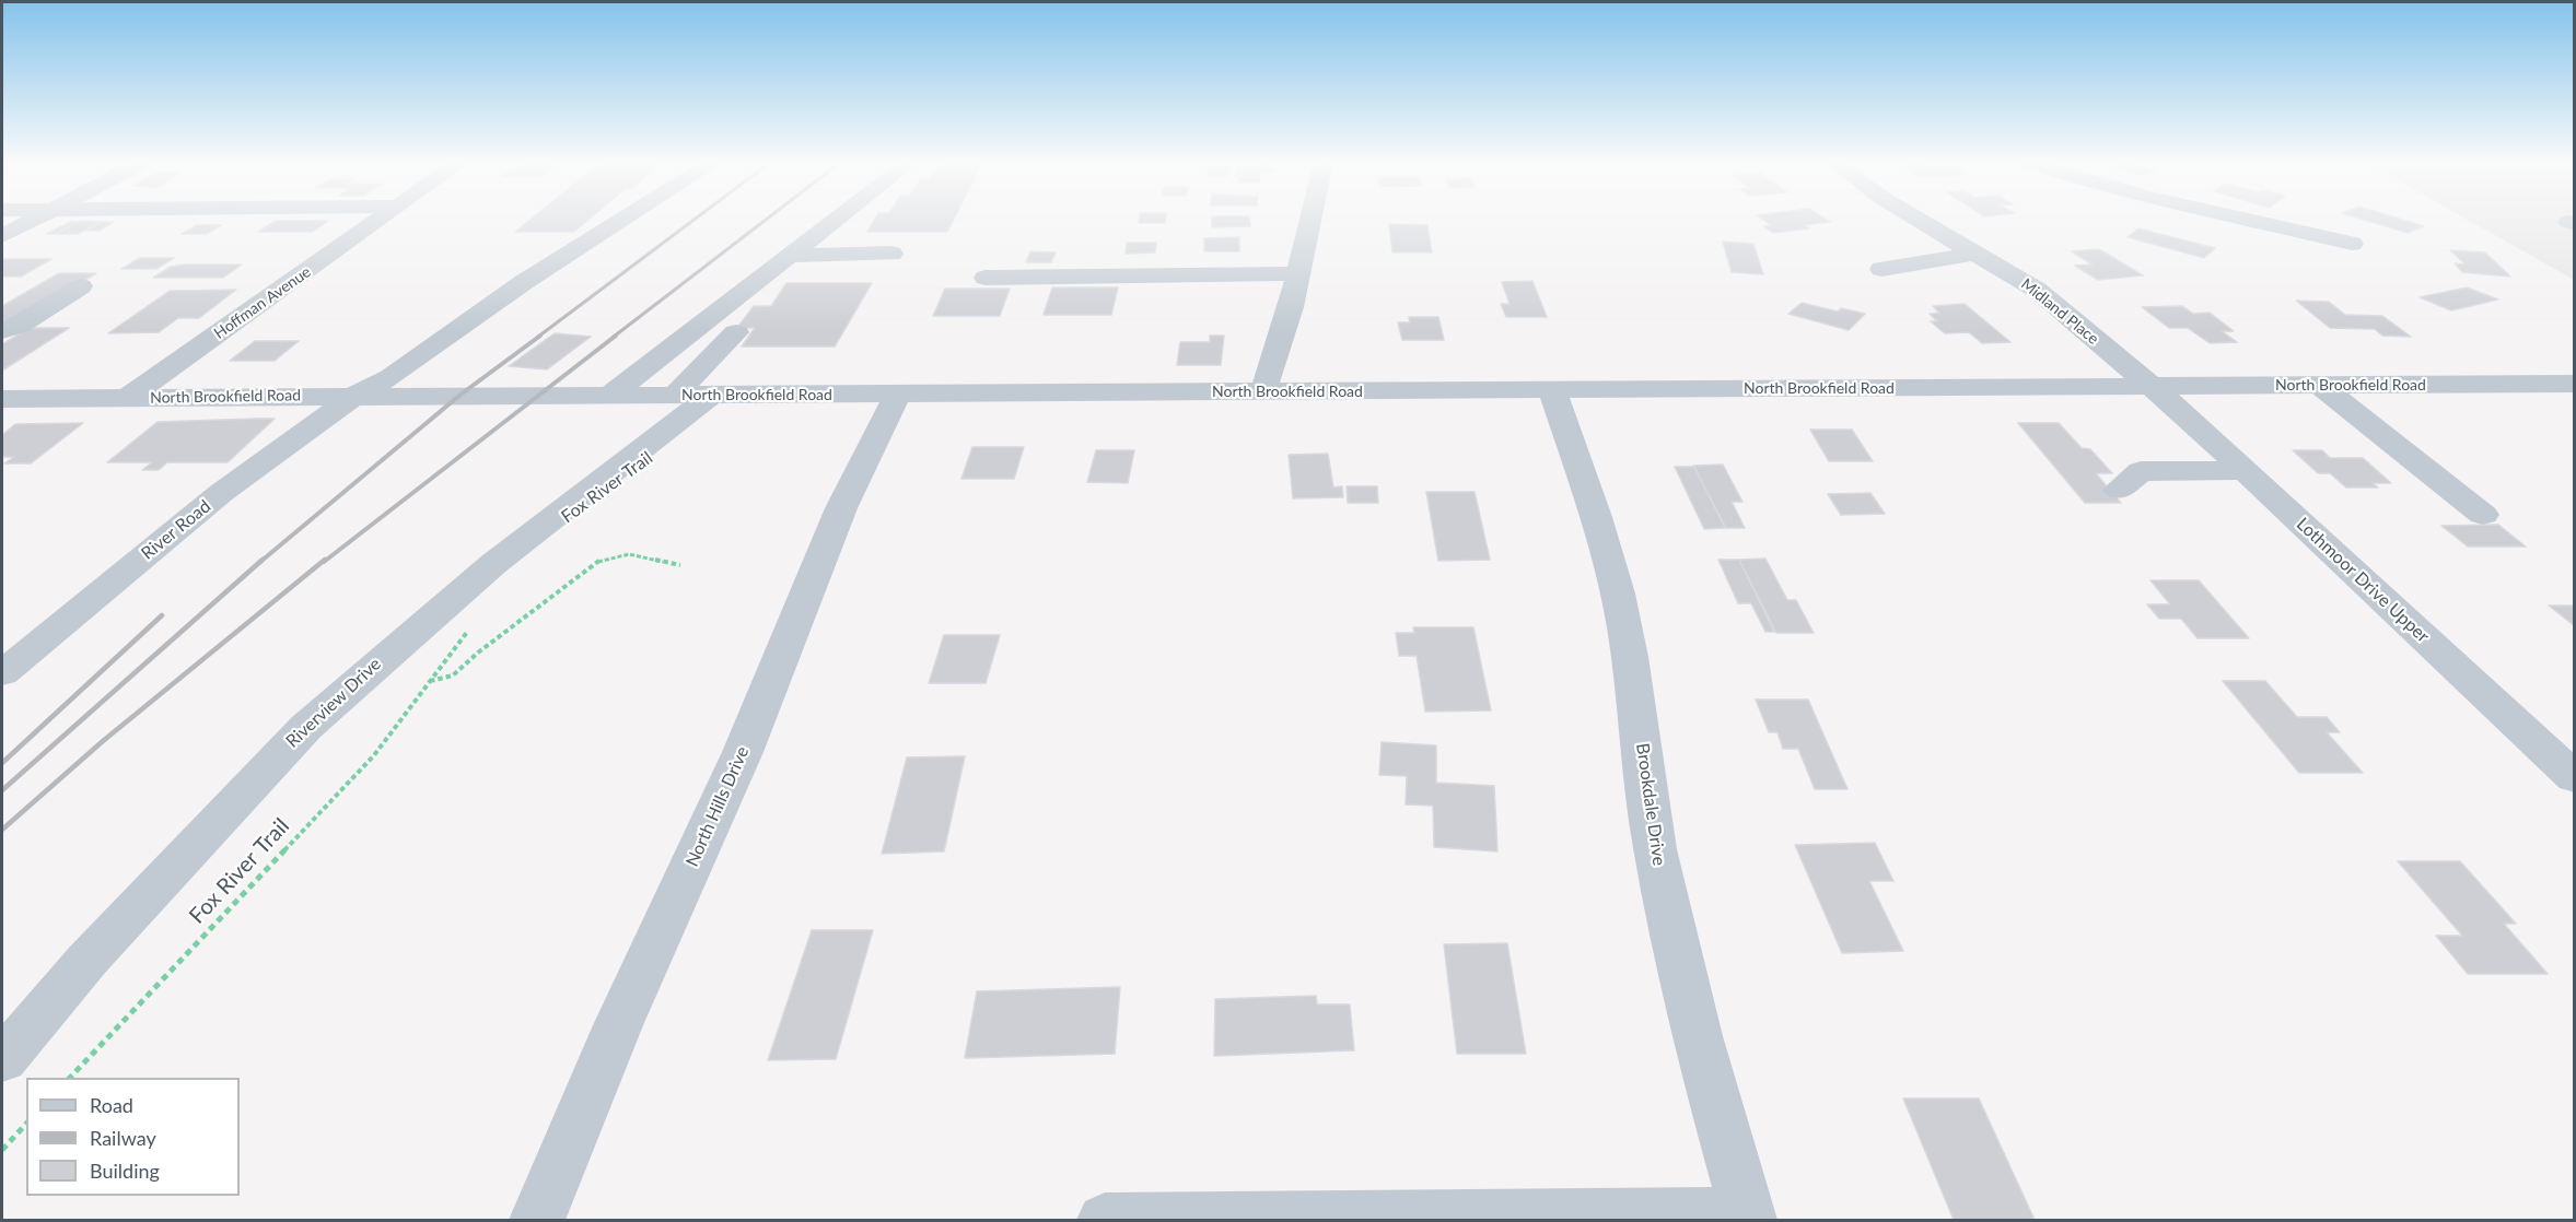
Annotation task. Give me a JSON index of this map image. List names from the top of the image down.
{
  "streets": {
    "street": [
      "Hoffman Avenue",
      "Midland Place",
      "North Brookfield Road",
      "River Road",
      "Lothmoor Drive Upper",
      "Riverview Drive",
      "Brookdale Drive",
      "North Hills Drive"
    ],
    "path": ["Fox River Trail"]
  },
  "crossings": [
    ["Hoffman Avenue", "North Brookfield Road"],
    ["Midland Place", "North Brookfield Road"],
    ["Midland Place", "Lothmoor Drive Upper"],
    ["North Brookfield Road", "River Road"],
    ["North Brookfield Road", "Lothmoor Drive Upper"],
    ["North Brookfield Road", "Riverview Drive"],
    ["North Brookfield Road", "Brookdale Drive"],
    ["North Brookfield Road", "North Hills Drive"]
  ],
  "legend": ["Road", "Railway", "Building"]
}
